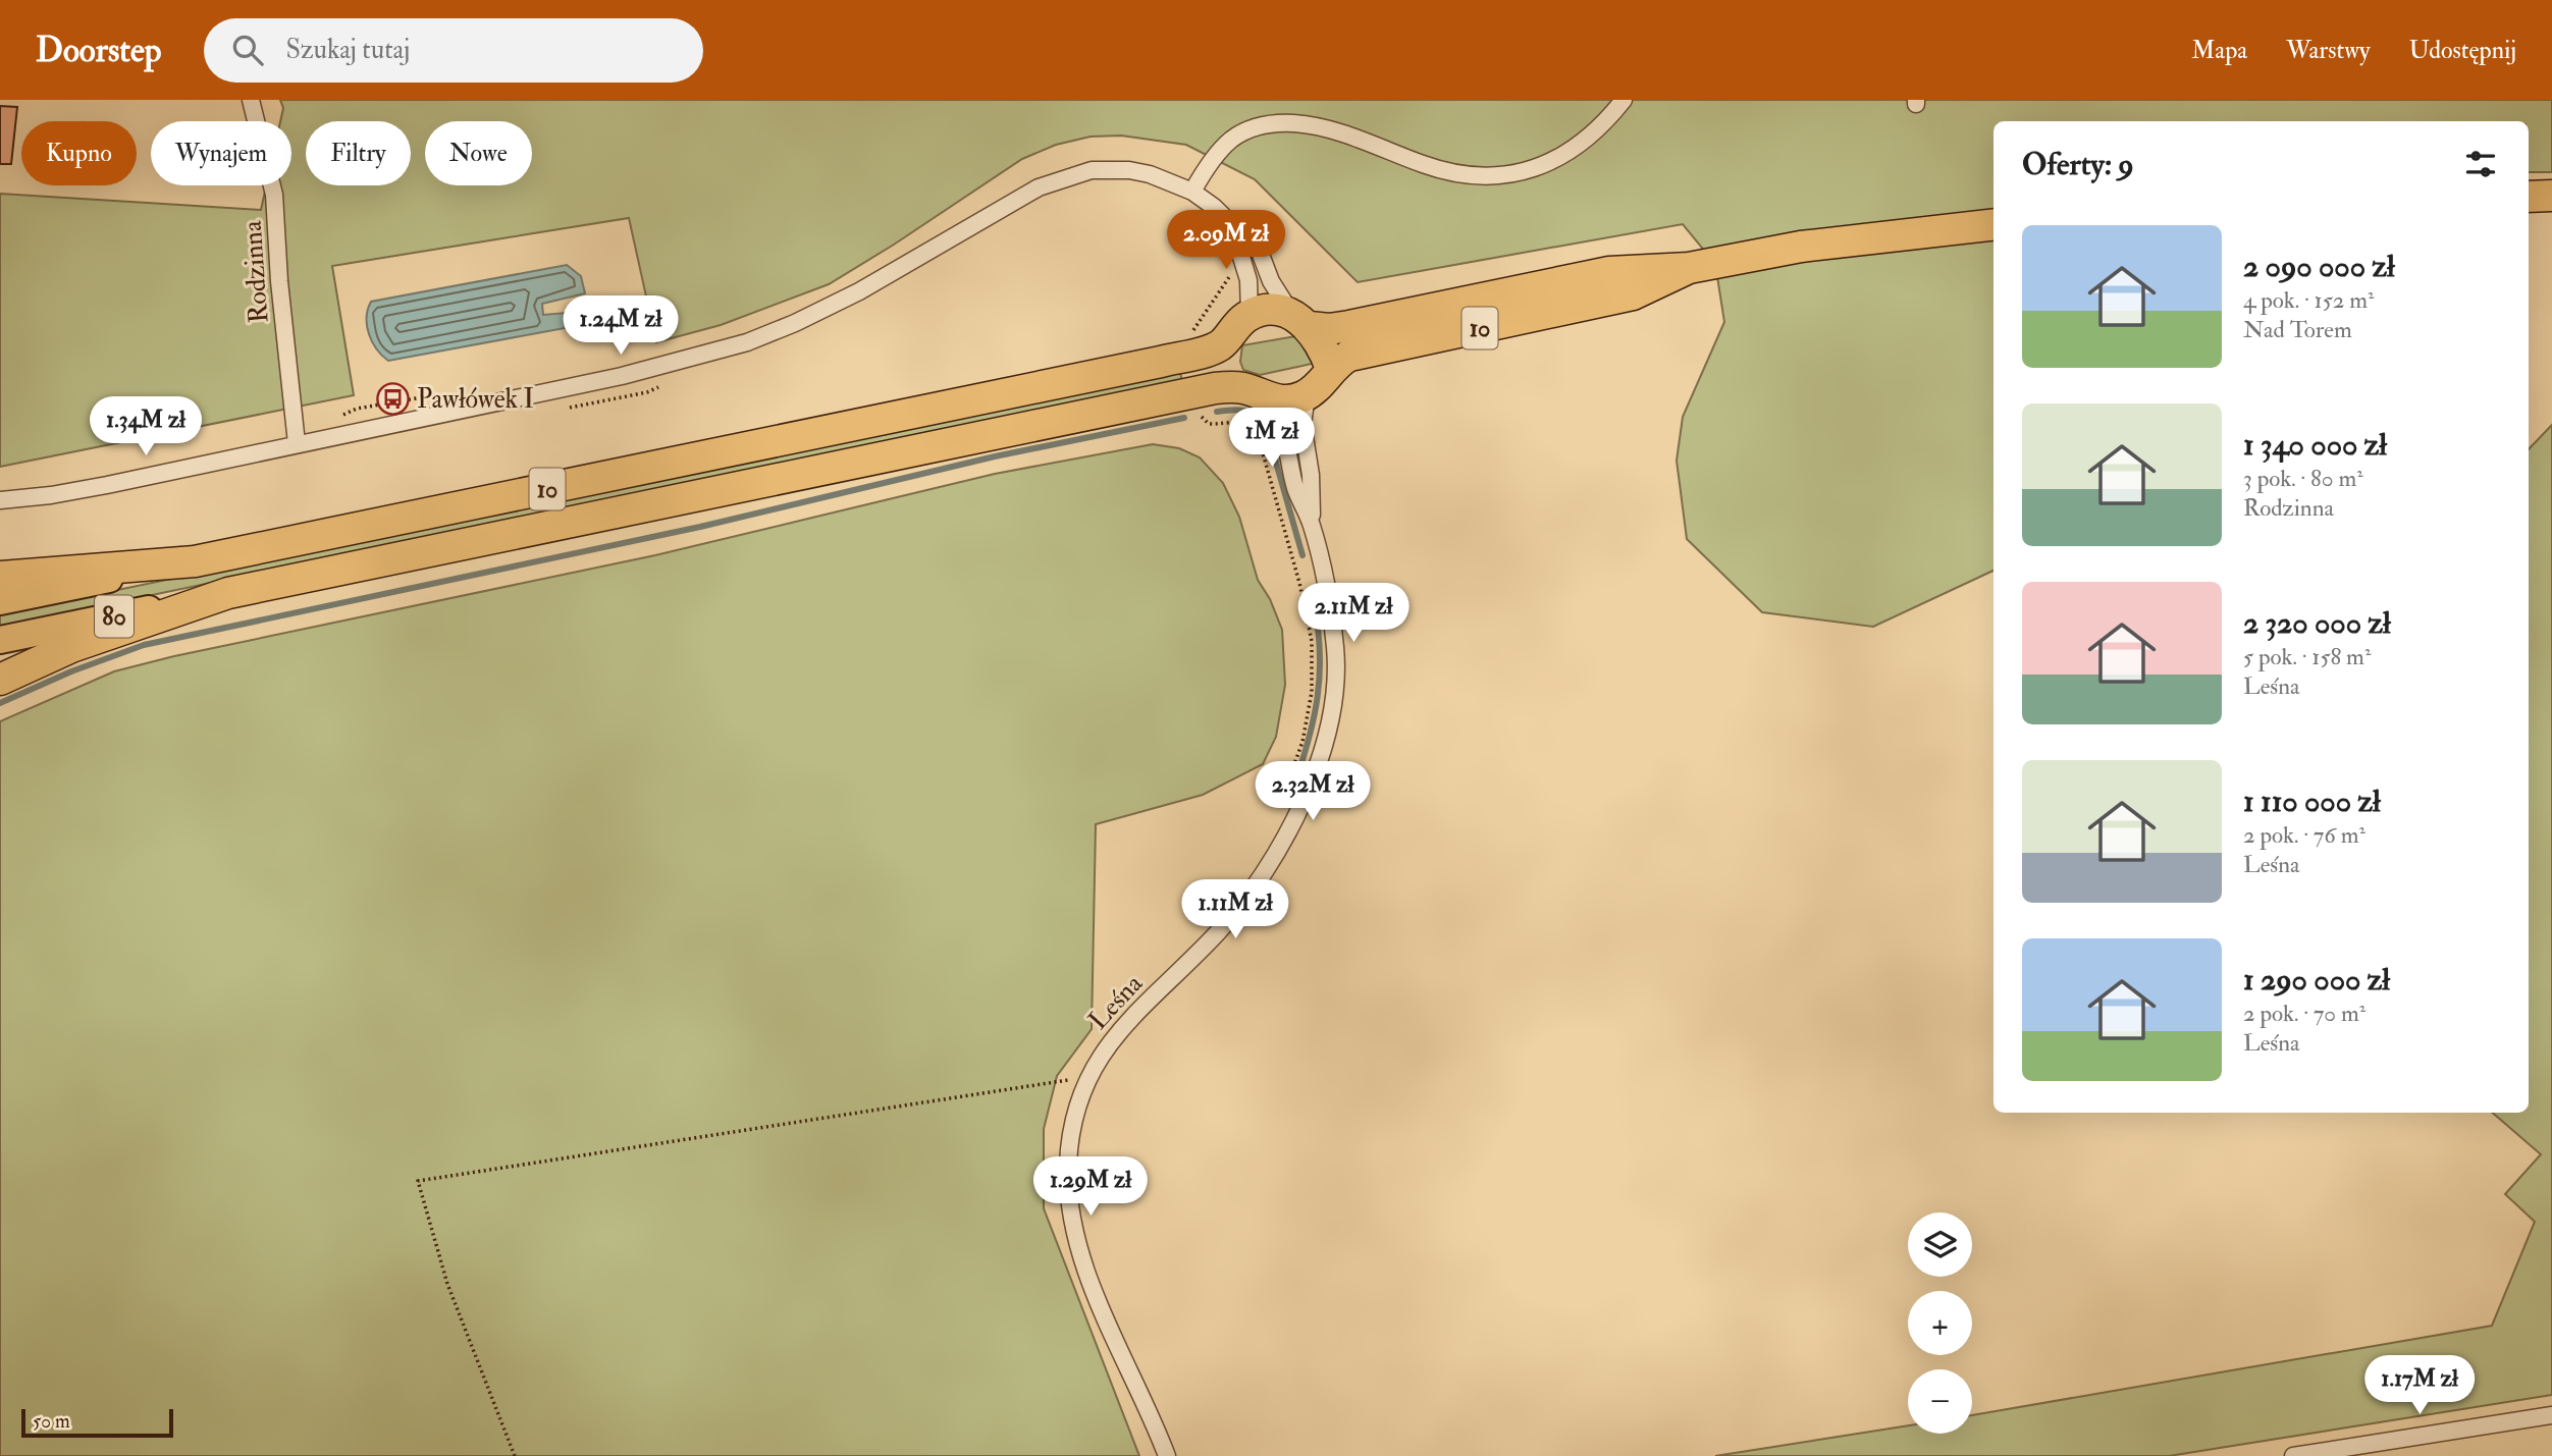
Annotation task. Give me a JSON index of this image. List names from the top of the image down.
{
  "streets": {
    "highway": ["10"],
    "main road": ["80"],
    "street": ["Rodzinna", "Leśna"]
  },
  "crossings": [
    ["10", "80"],
    ["10", "Leśna"]
  ],
  "places": {
    "bus stop": ["Pawłówek I"]
  },
  "scale_bar": "50 m",
  "page": {
    "header": "Doorstep",
    "search": "Szukaj tutaj",
    "nav": ["Mapa", "Warstwy", "Udostępnij"],
    "chip": [
      "Kupno",
      "Wynajem",
      "Filtry",
      "Nowe"
    ],
    "heading": "Oferty: 9",
    "list": [
      {
        "name": "2 090 000 zł",
        "note": "4 pok. · 152 m² · Nad Torem"
      },
      {
        "name": "1 340 000 zł",
        "note": "3 pok. · 80 m² · Rodzinna"
      },
      {
        "name": "2 320 000 zł",
        "note": "5 pok. · 158 m² · Leśna"
      },
      {
        "name": "1 110 000 zł",
        "note": "2 pok. · 76 m² · Leśna"
      },
      {
        "name": "1 290 000 zł",
        "note": "2 pok. · 70 m² · Leśna"
      }
    ],
    "price": [
      "2.09M zł",
      "1.24M zł",
      "1.34M zł",
      "1M zł",
      "2.11M zł",
      "2.32M zł",
      "1.11M zł",
      "1.29M zł",
      "1.17M zł"
    ],
    "map_buttons": ["+", "−"],
    "scale": "50 m"
  }
}
